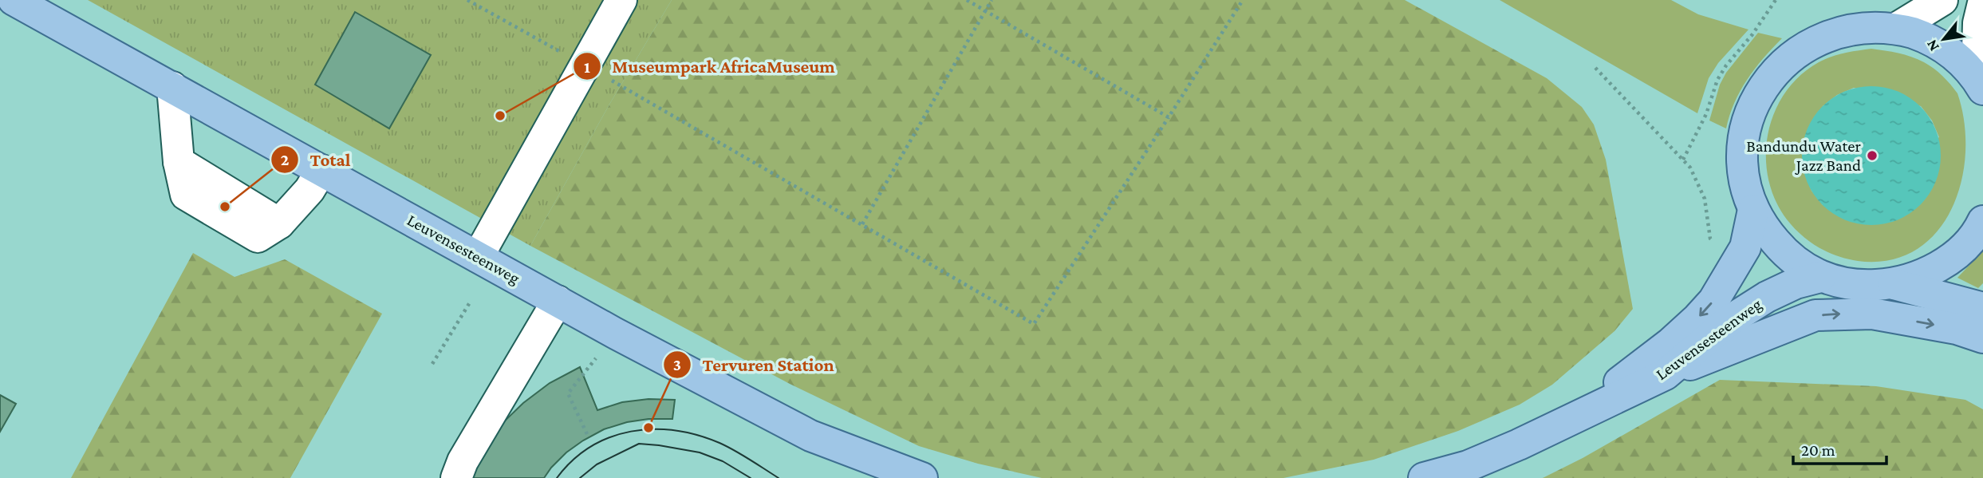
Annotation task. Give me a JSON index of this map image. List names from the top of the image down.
{
  "streets": {
    "main road": ["Leuvensesteenweg"]
  },
  "places": [
    "Museumpark AfricaMuseum",
    "Bandundu Water Jazz Band",
    "Total",
    "Tervuren Station"
  ],
  "scale_bar": "20 m",
  "north": "bottom left"
}
